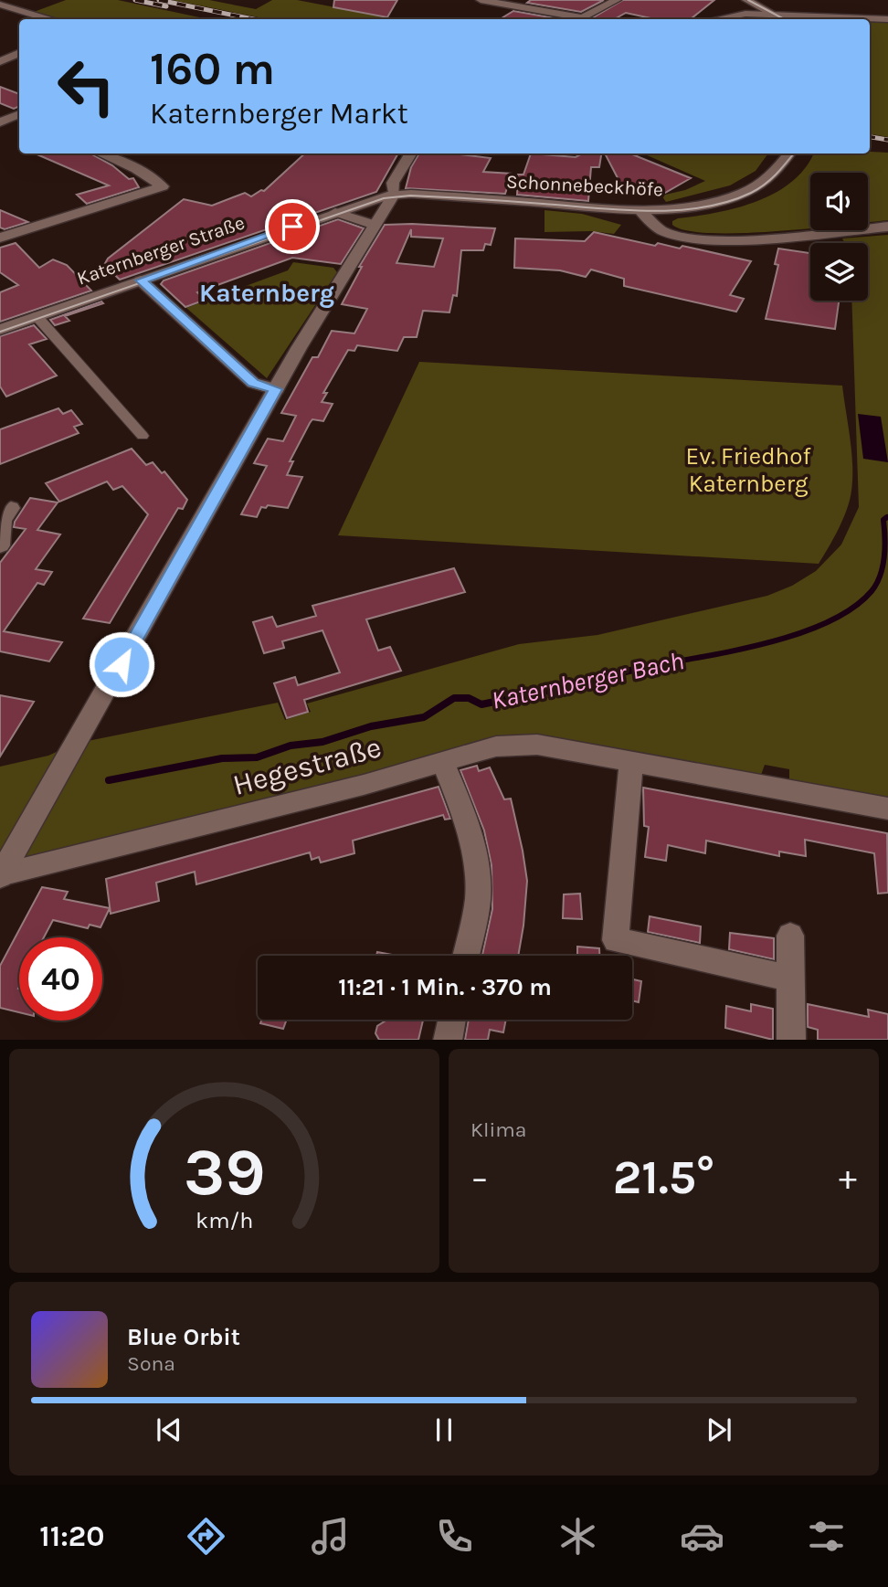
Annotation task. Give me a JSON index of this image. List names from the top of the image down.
{
  "streets": {
    "street": ["Schonnebeckhöfe", "Katernberger Straße", "Hegestraße"]
  },
  "crossings": [
    ["Schonnebeckhöfe", "Katernberger Straße"]
  ],
  "districts": ["Katernberg"],
  "water": ["Katernberger Bach"],
  "parks": ["Ev. Friedhof Katernberg"],
  "page": {
    "turn": ["160 m", "Katernberger Markt"],
    "limit": "40",
    "trip": "11:21 · 1 Min. · 370 m",
    "tile": "Klima",
    "heat": ["−", "21.5°", "+"],
    "song": ["Blue Orbit", "Sona"],
    "tabs": "11:20",
    "gauge": ["39", "km/h"]
  }
}
